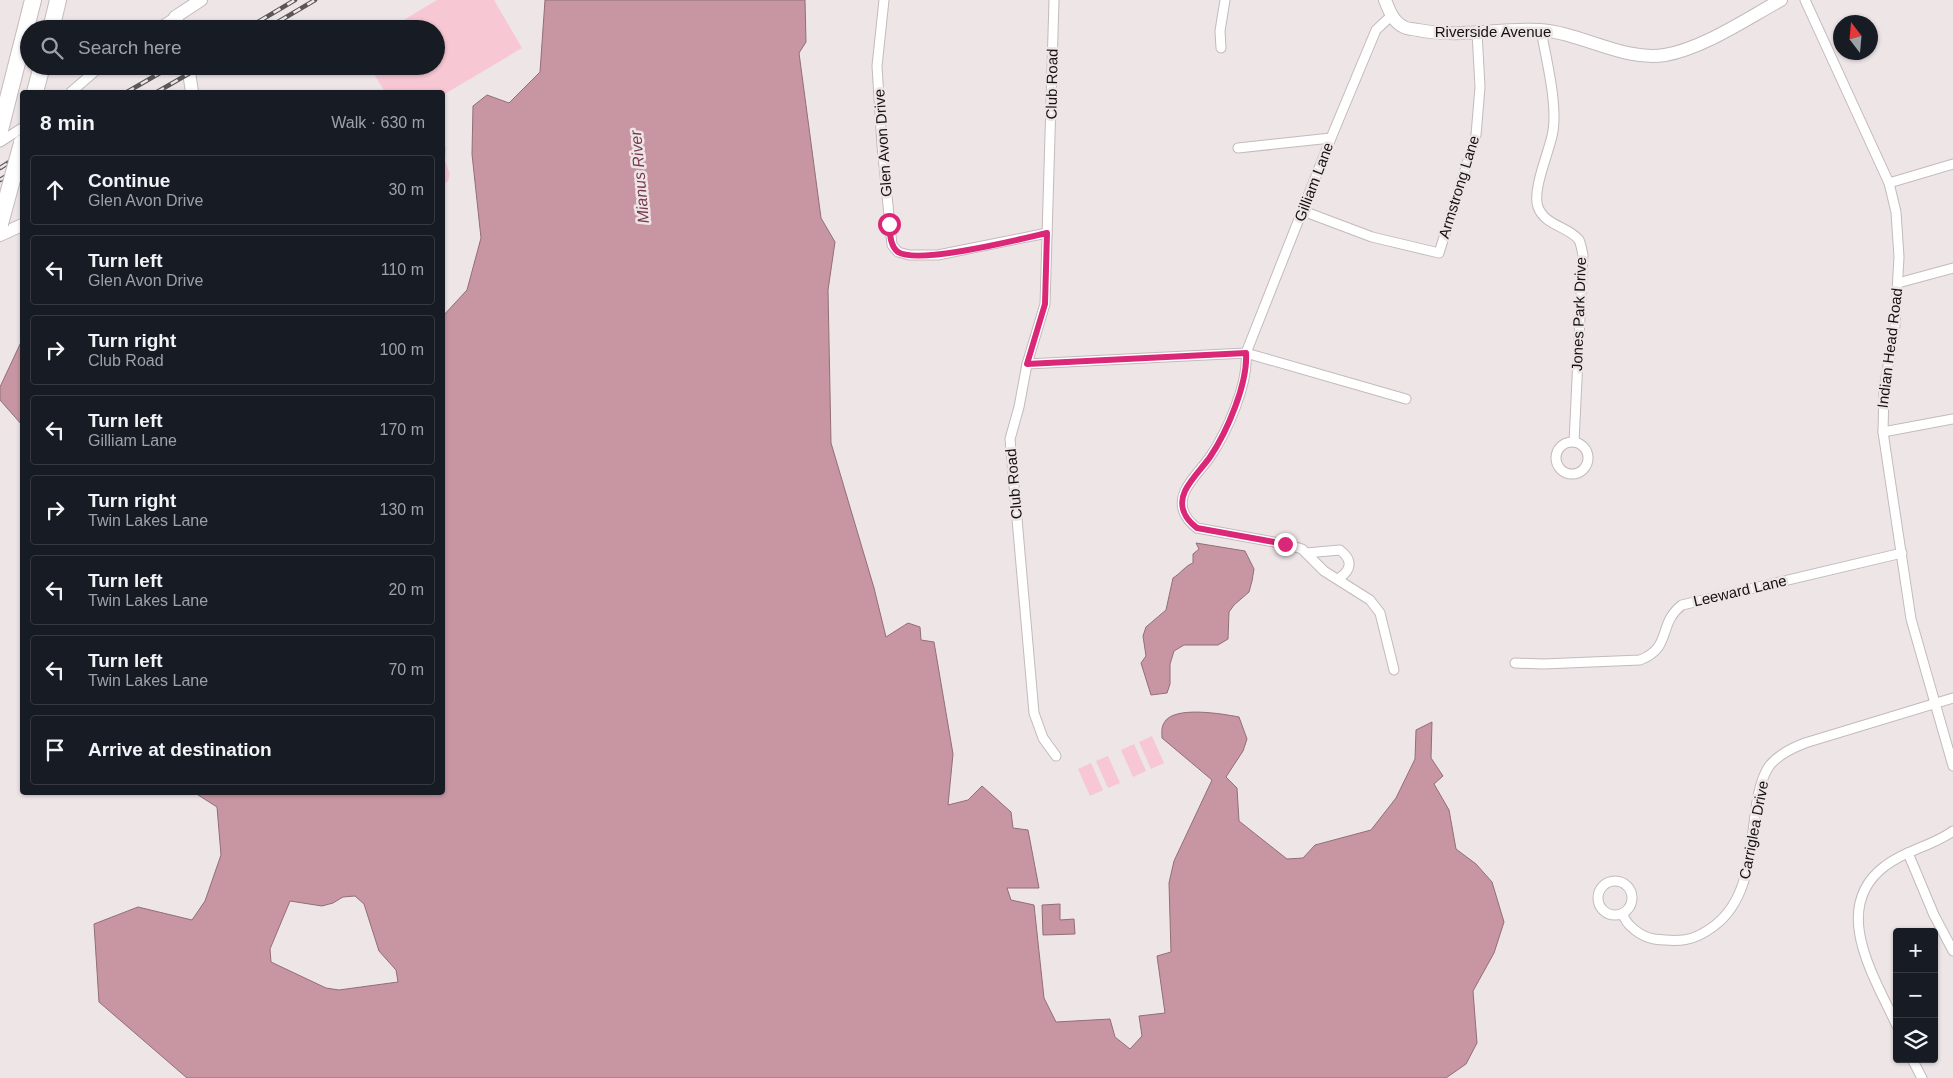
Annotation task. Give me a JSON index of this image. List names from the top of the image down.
{
  "streets": {
    "street": [
      "Riverside Avenue",
      "Club Road",
      "Glen Avon Drive",
      "Gilliam Lane",
      "Armstrong Lane",
      "Jones Park Drive",
      "Indian Head Road",
      "Leeward Lane",
      "Carriglea Drive"
    ]
  },
  "crossings": [
    ["Riverside Avenue", "Gilliam Lane"],
    ["Riverside Avenue", "Armstrong Lane"],
    ["Riverside Avenue", "Jones Park Drive"],
    ["Club Road", "Glen Avon Drive"],
    ["Gilliam Lane", "Armstrong Lane"],
    ["Indian Head Road", "Leeward Lane"],
    ["Indian Head Road", "Carriglea Drive"]
  ],
  "water": ["Mianus River"],
  "north": "top",
  "page": {
    "search": "Search here",
    "heading": ["8 min", "Walk · 630 m"],
    "list": [
      ["Continue", "Glen Avon Drive", "30 m"],
      ["Turn left", "Glen Avon Drive", "110 m"],
      ["Turn right", "Club Road", "100 m"],
      ["Turn left", "Gilliam Lane", "170 m"],
      ["Turn right", "Twin Lakes Lane", "130 m"],
      ["Turn left", "Twin Lakes Lane", "20 m"],
      ["Turn left", "Twin Lakes Lane", "70 m"],
      "Arrive at destination"
    ],
    "map_buttons": ["+", "−"]
  }
}
